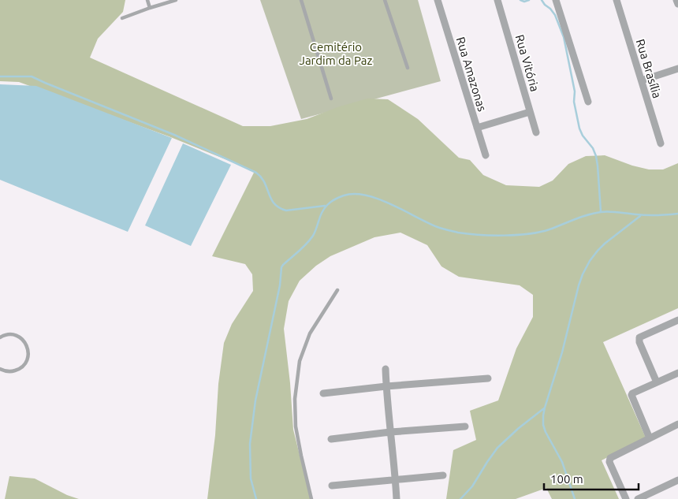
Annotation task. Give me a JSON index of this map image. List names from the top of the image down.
{
  "streets": {
    "street": ["Rua Vitória", "Rua Brasília", "Rua Amazonas"]
  },
  "parks": ["Cemitério Jardim da Paz"],
  "scale_bar": "100 m"
}
